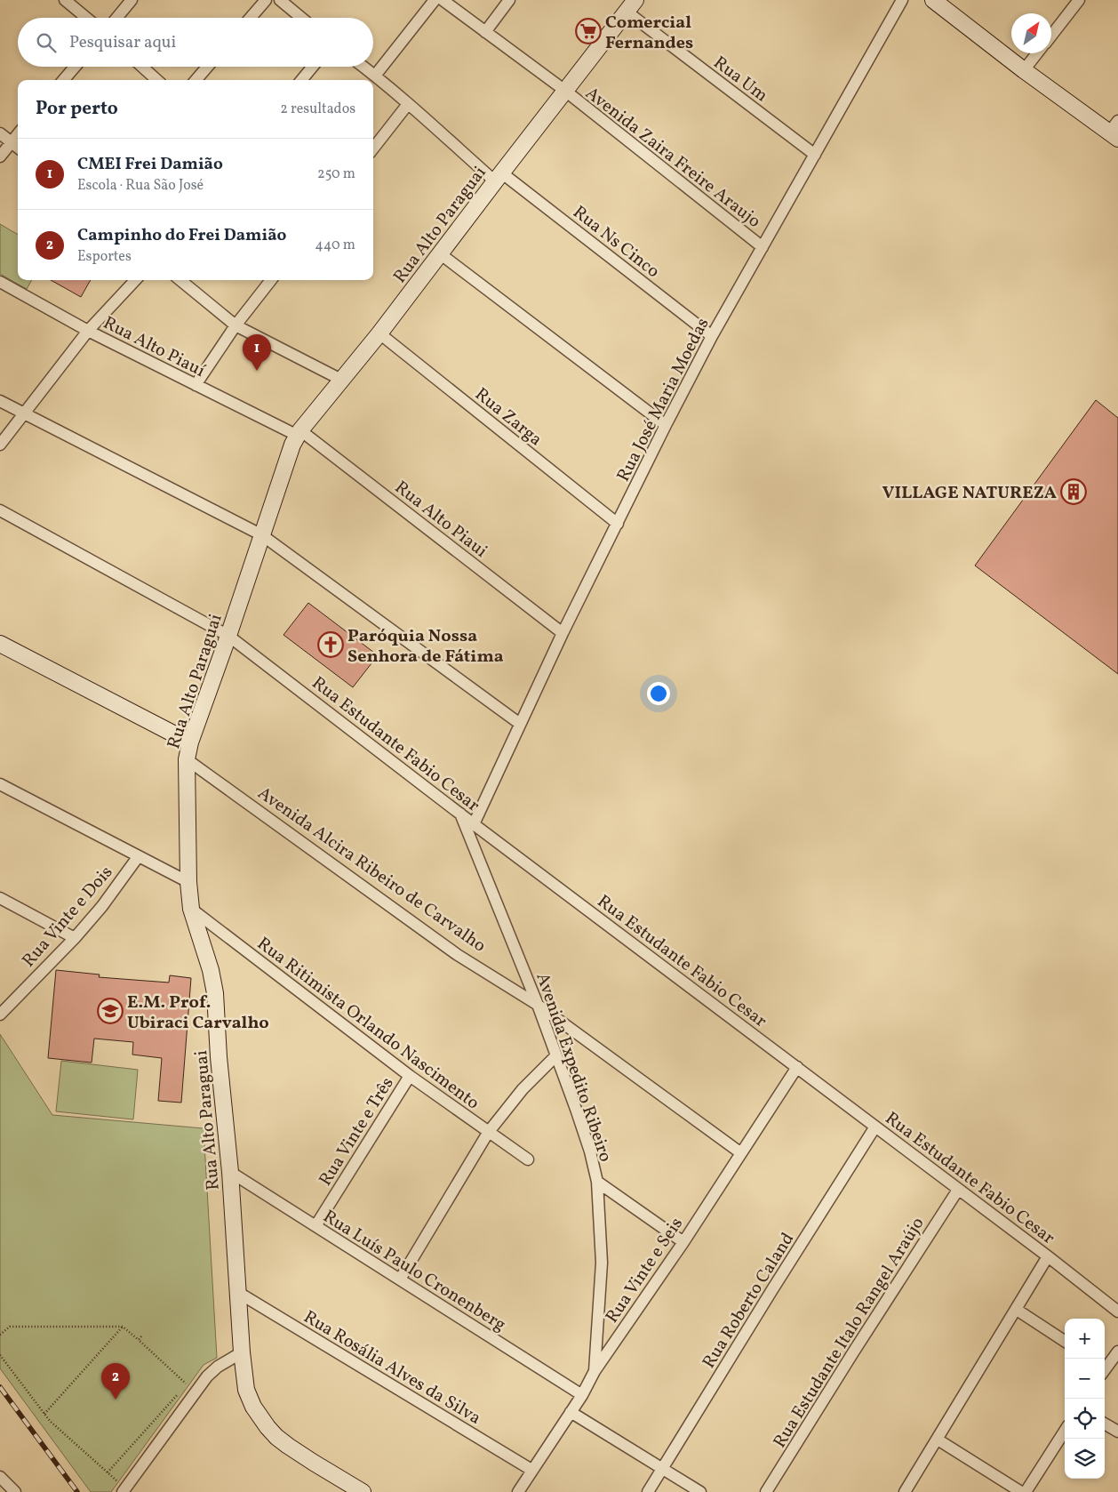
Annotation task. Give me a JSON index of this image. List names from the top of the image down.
{
  "streets": {
    "street": [
      "Rua Um",
      "Avenida Zaira Freire Araujo",
      "Rua Alto Paraguai",
      "Rua Ns Cinco",
      "Rua Alto Piauí",
      "Rua José Maria Moedas",
      "Rua Zarga",
      "Rua Alto Piaui",
      "Rua Estudante Fabio Cesar",
      "Avenida Alcira Ribeiro de Carvalho",
      "Rua Vinte e Dois",
      "Rua Ritimista Orlando Nascimento",
      "Avenida Expedito Ribeiro",
      "Rua Vinte e Três",
      "Rua Luís Paulo Cronenberg",
      "Rua Vinte e Seis",
      "Rua Roberto Caland",
      "Rua Estudante Italo Rangel Araújo",
      "Rua Rosália Alves da Silva"
    ]
  },
  "crossings": [
    ["Rua Um", "Rua Alto Paraguai"],
    ["Rua Um", "Rua José Maria Moedas"],
    ["Avenida Zaira Freire Araujo", "Rua Alto Paraguai"],
    ["Avenida Zaira Freire Araujo", "Rua José Maria Moedas"],
    ["Rua Alto Paraguai", "Rua Ns Cinco"],
    ["Rua Alto Paraguai", "Rua Alto Piauí"],
    ["Rua Alto Paraguai", "Rua Zarga"],
    ["Rua Alto Paraguai", "Rua Alto Piaui"],
    ["Rua Alto Paraguai", "Rua Estudante Fabio Cesar"],
    ["Rua Alto Paraguai", "Avenida Alcira Ribeiro de Carvalho"],
    ["Rua Alto Paraguai", "Rua Ritimista Orlando Nascimento"],
    ["Rua Alto Paraguai", "Rua Luís Paulo Cronenberg"],
    ["Rua Alto Paraguai", "Rua Rosália Alves da Silva"],
    ["Rua Ns Cinco", "Rua José Maria Moedas"],
    ["Rua Alto Piauí", "Rua Alto Piaui"],
    ["Rua José Maria Moedas", "Rua Zarga"],
    ["Rua José Maria Moedas", "Rua Alto Piaui"],
    ["Rua José Maria Moedas", "Rua Estudante Fabio Cesar"],
    ["Rua Estudante Fabio Cesar", "Avenida Expedito Ribeiro"],
    ["Rua Estudante Fabio Cesar", "Rua Vinte e Seis"],
    ["Rua Estudante Fabio Cesar", "Rua Roberto Caland"],
    ["Rua Estudante Fabio Cesar", "Rua Estudante Italo Rangel Araújo"],
    ["Avenida Alcira Ribeiro de Carvalho", "Avenida Expedito Ribeiro"],
    ["Avenida Alcira Ribeiro de Carvalho", "Rua Vinte e Seis"],
    ["Rua Ritimista Orlando Nascimento", "Rua Vinte e Três"],
    ["Avenida Expedito Ribeiro", "Rua Vinte e Seis"],
    ["Rua Vinte e Três", "Rua Luís Paulo Cronenberg"],
    ["Rua Luís Paulo Cronenberg", "Rua Vinte e Seis"],
    ["Rua Vinte e Seis", "Rua Rosália Alves da Silva"]
  ],
  "places": {
    "supermarket": ["Comercial Fernandes"],
    "building": ["VILLAGE NATUREZA"],
    "church": ["Paróquia Nossa Senhora de Fátima"],
    "school or university": ["E.M. Prof. Ubiraci Carvalho"]
  },
  "north": "top right",
  "page": {
    "search": "Pesquisar aqui",
    "heading": ["Por perto", "2 resultados"],
    "list": [
      {
        "mark": "1",
        "name": "CMEI Frei Damião",
        "note": "Escola · Rua São José",
        "value": "250 m"
      },
      {
        "mark": "2",
        "name": "Campinho do Frei Damião",
        "note": "Esportes",
        "value": "440 m"
      }
    ],
    "pins": ["1", "2"],
    "map_buttons": ["+", "−"]
  }
}
